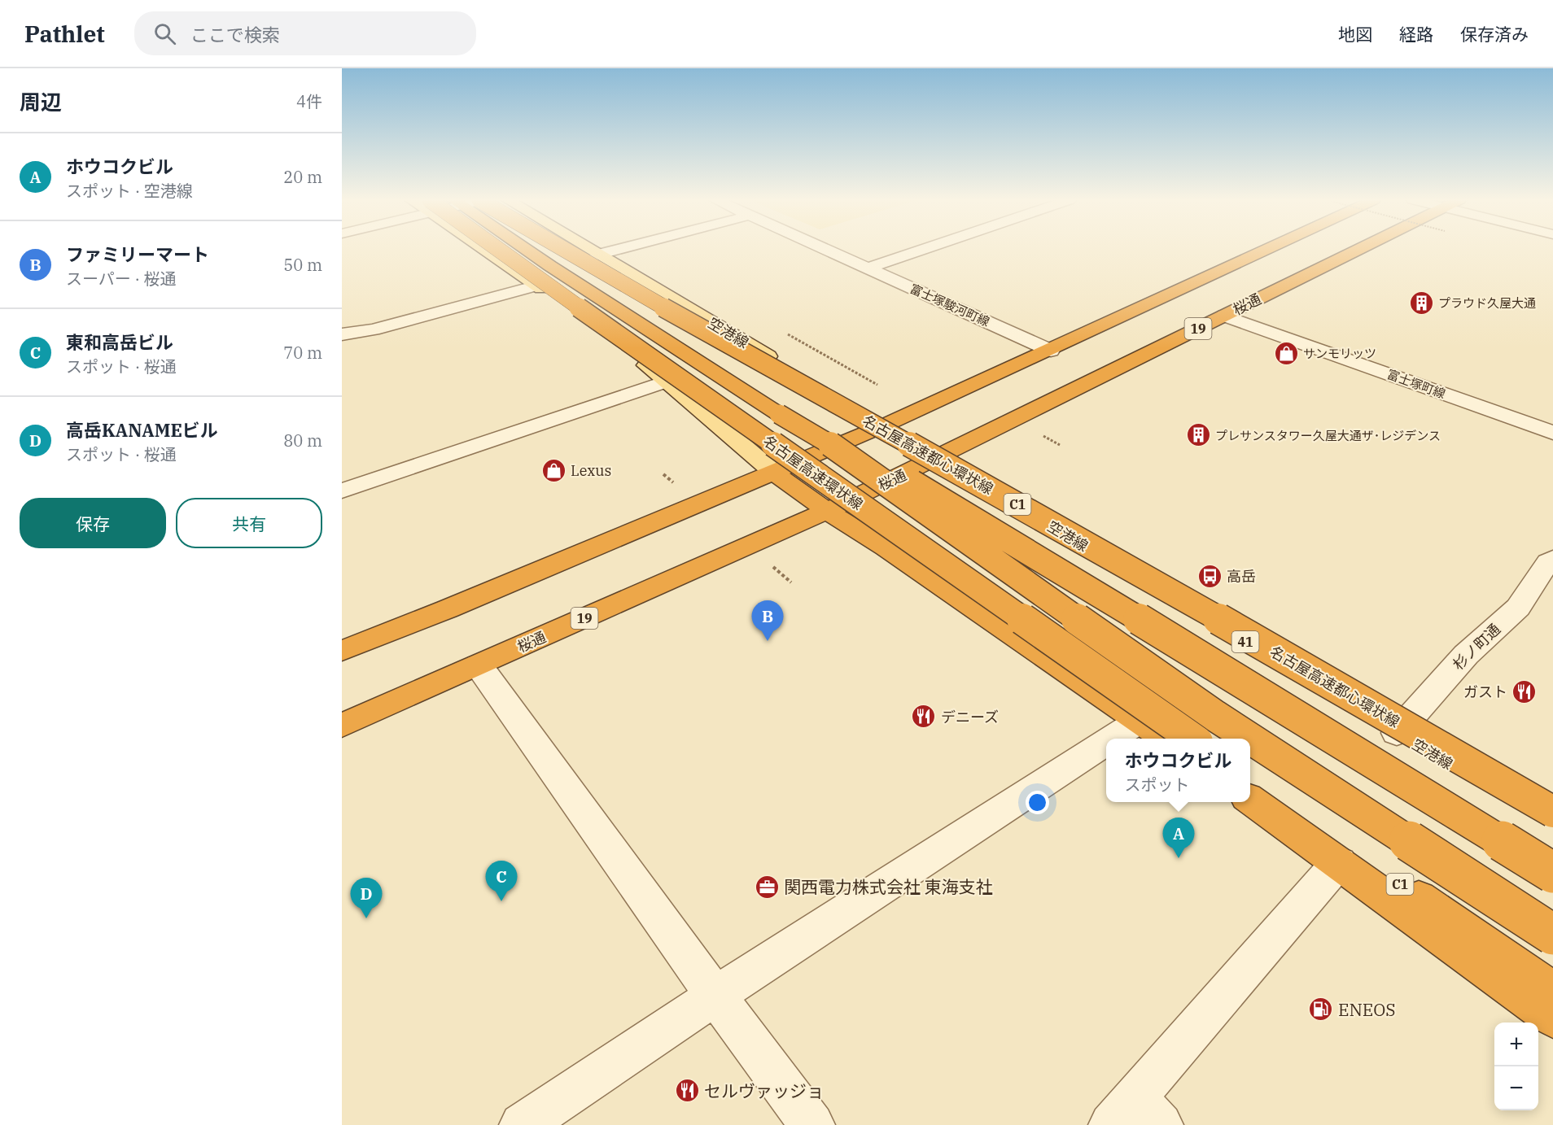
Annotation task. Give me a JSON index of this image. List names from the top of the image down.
{
  "streets": {
    "highway": [
      "桜通",
      "19",
      "空港線",
      "名古屋高速都心環状線",
      "名古屋高速環状線",
      "C1",
      "41"
    ],
    "street": ["富士塚駿河町線", "富士塚町線", "杉ノ町通"]
  },
  "crossings": [
    ["桜通", "空港線"],
    ["桜通", "富士塚町線"],
    ["空港線", "杉ノ町通"]
  ],
  "places": {
    "building": ["プラウド久屋大通", "プレサンスタワー久屋大通ザ･レジデンス"],
    "shop": ["サンモリッツ", "Lexus"],
    "bus stop": ["高岳"],
    "restaurant": ["ガスト", "デニーズ", "セルヴァッジョ"],
    "office": ["関西電力株式会社 東海支社"],
    "fuel station": ["ENEOS"]
  },
  "page": {
    "header": "Pathlet",
    "search": "ここで検索",
    "nav": ["地図", "経路", "保存済み"],
    "heading": ["周辺", "4件"],
    "list": [
      {
        "mark": "A",
        "name": "ホウコクビル",
        "note": "スポット · 空港線",
        "value": "20 m"
      },
      {
        "mark": "B",
        "name": "ファミリーマート",
        "note": "スーパー · 桜通",
        "value": "50 m"
      },
      {
        "mark": "C",
        "name": "東和高岳ビル",
        "note": "スポット · 桜通",
        "value": "70 m"
      },
      {
        "mark": "D",
        "name": "高岳KANAMEビル",
        "note": "スポット · 桜通",
        "value": "80 m"
      }
    ],
    "buttons": ["保存", "共有"],
    "pins": [
      "B",
      "A",
      "C",
      "D"
    ],
    "popup": ["ホウコクビル", "スポット"],
    "map_buttons": ["+", "−"]
  }
}
